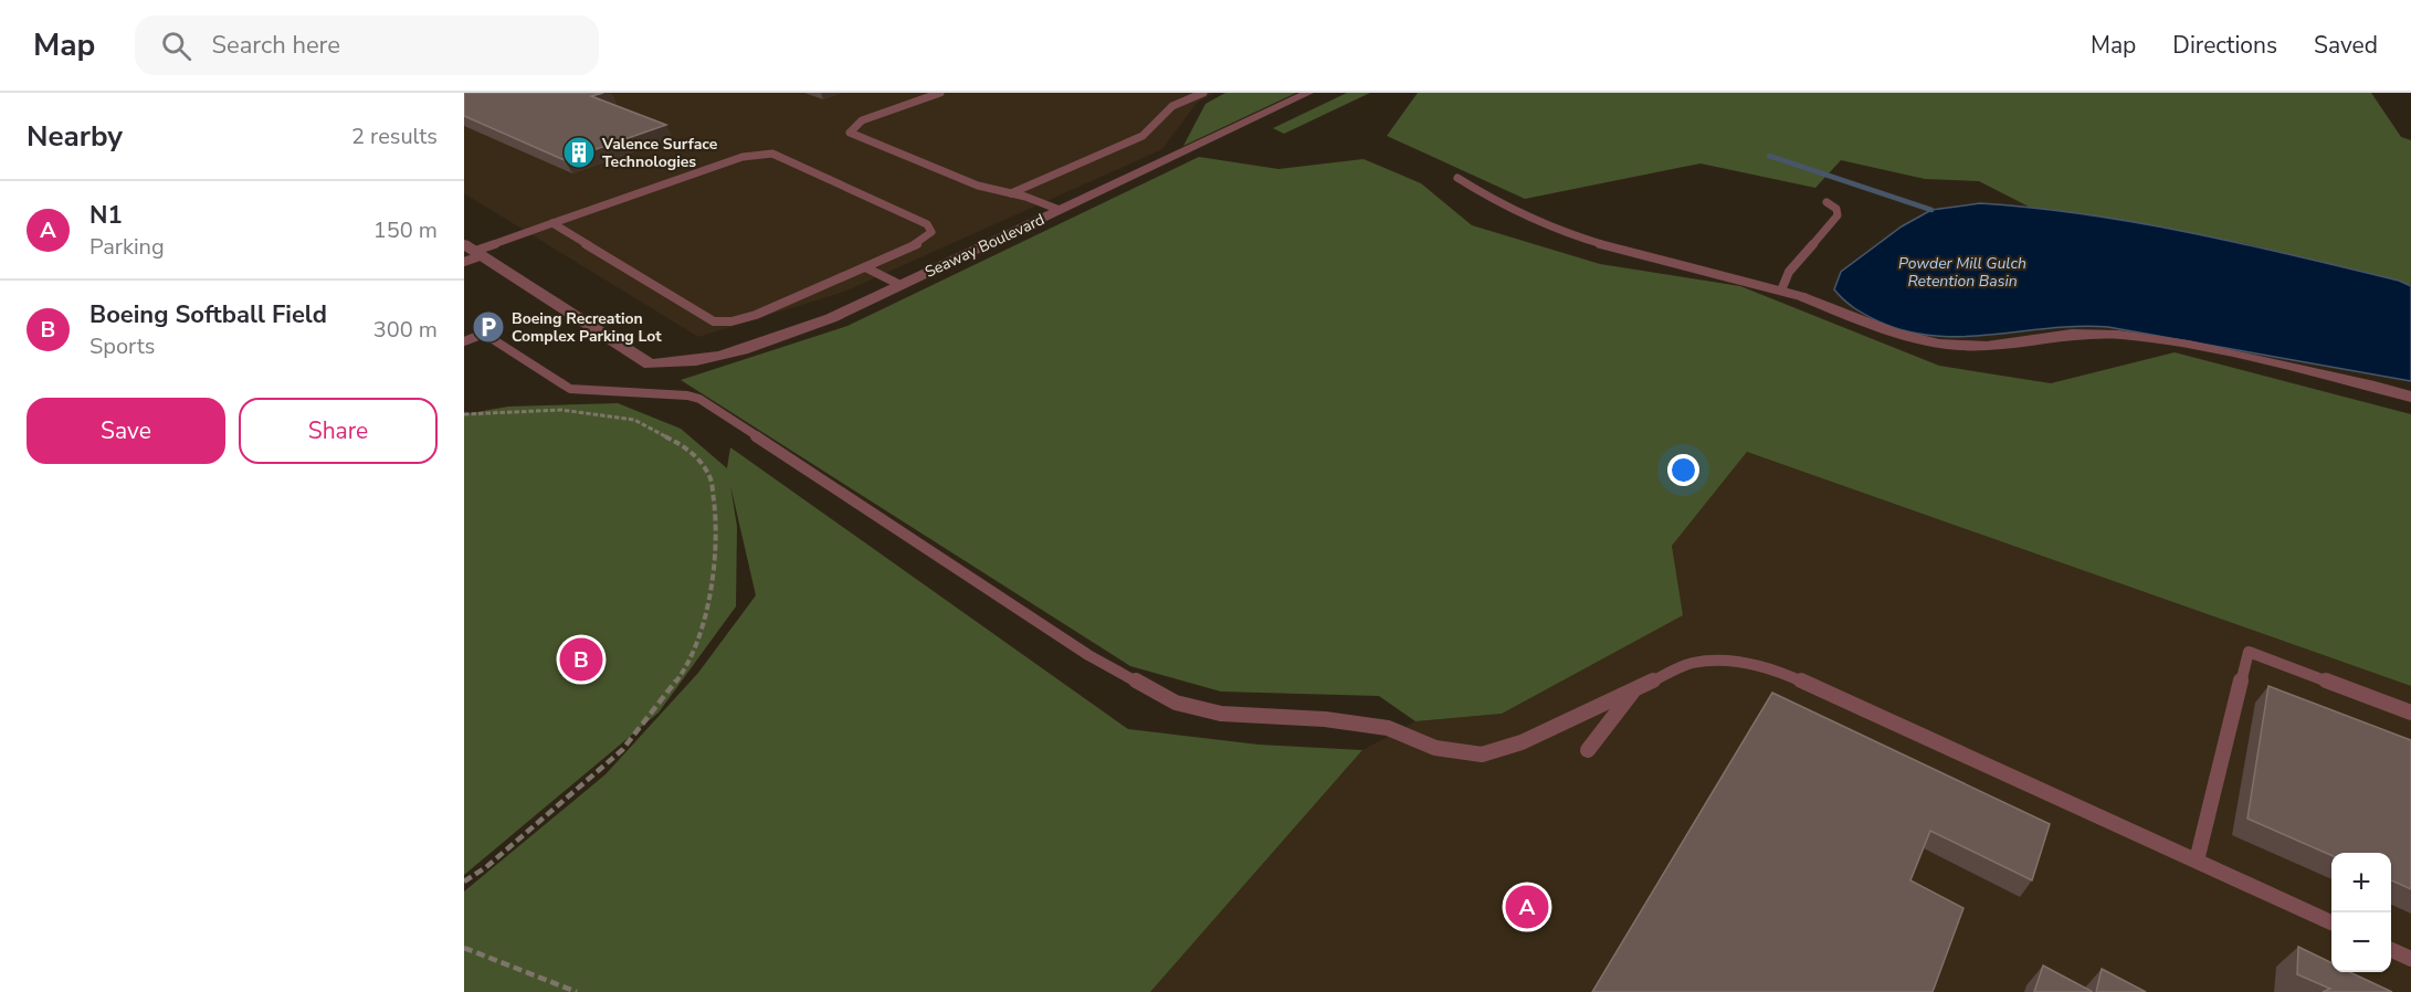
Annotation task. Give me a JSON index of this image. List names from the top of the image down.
{
  "streets": {
    "street": ["Seaway Boulevard"]
  },
  "water": ["Powder Mill Gulch Retention Basin"],
  "places": {
    "building": ["Valence Surface Technologies"],
    "parking": ["Boeing Recreation Complex Parking Lot"]
  },
  "page": {
    "header": "Map",
    "search": "Search here",
    "nav": ["Map", "Directions", "Saved"],
    "heading": ["Nearby", "2 results"],
    "list": [
      {
        "mark": "A",
        "name": "N1",
        "note": "Parking",
        "value": "150 m"
      },
      {
        "mark": "B",
        "name": "Boeing Softball Field",
        "note": "Sports",
        "value": "300 m"
      }
    ],
    "buttons": ["Save", "Share"],
    "pins": ["B", "A"],
    "map_buttons": ["+", "−"]
  }
}
